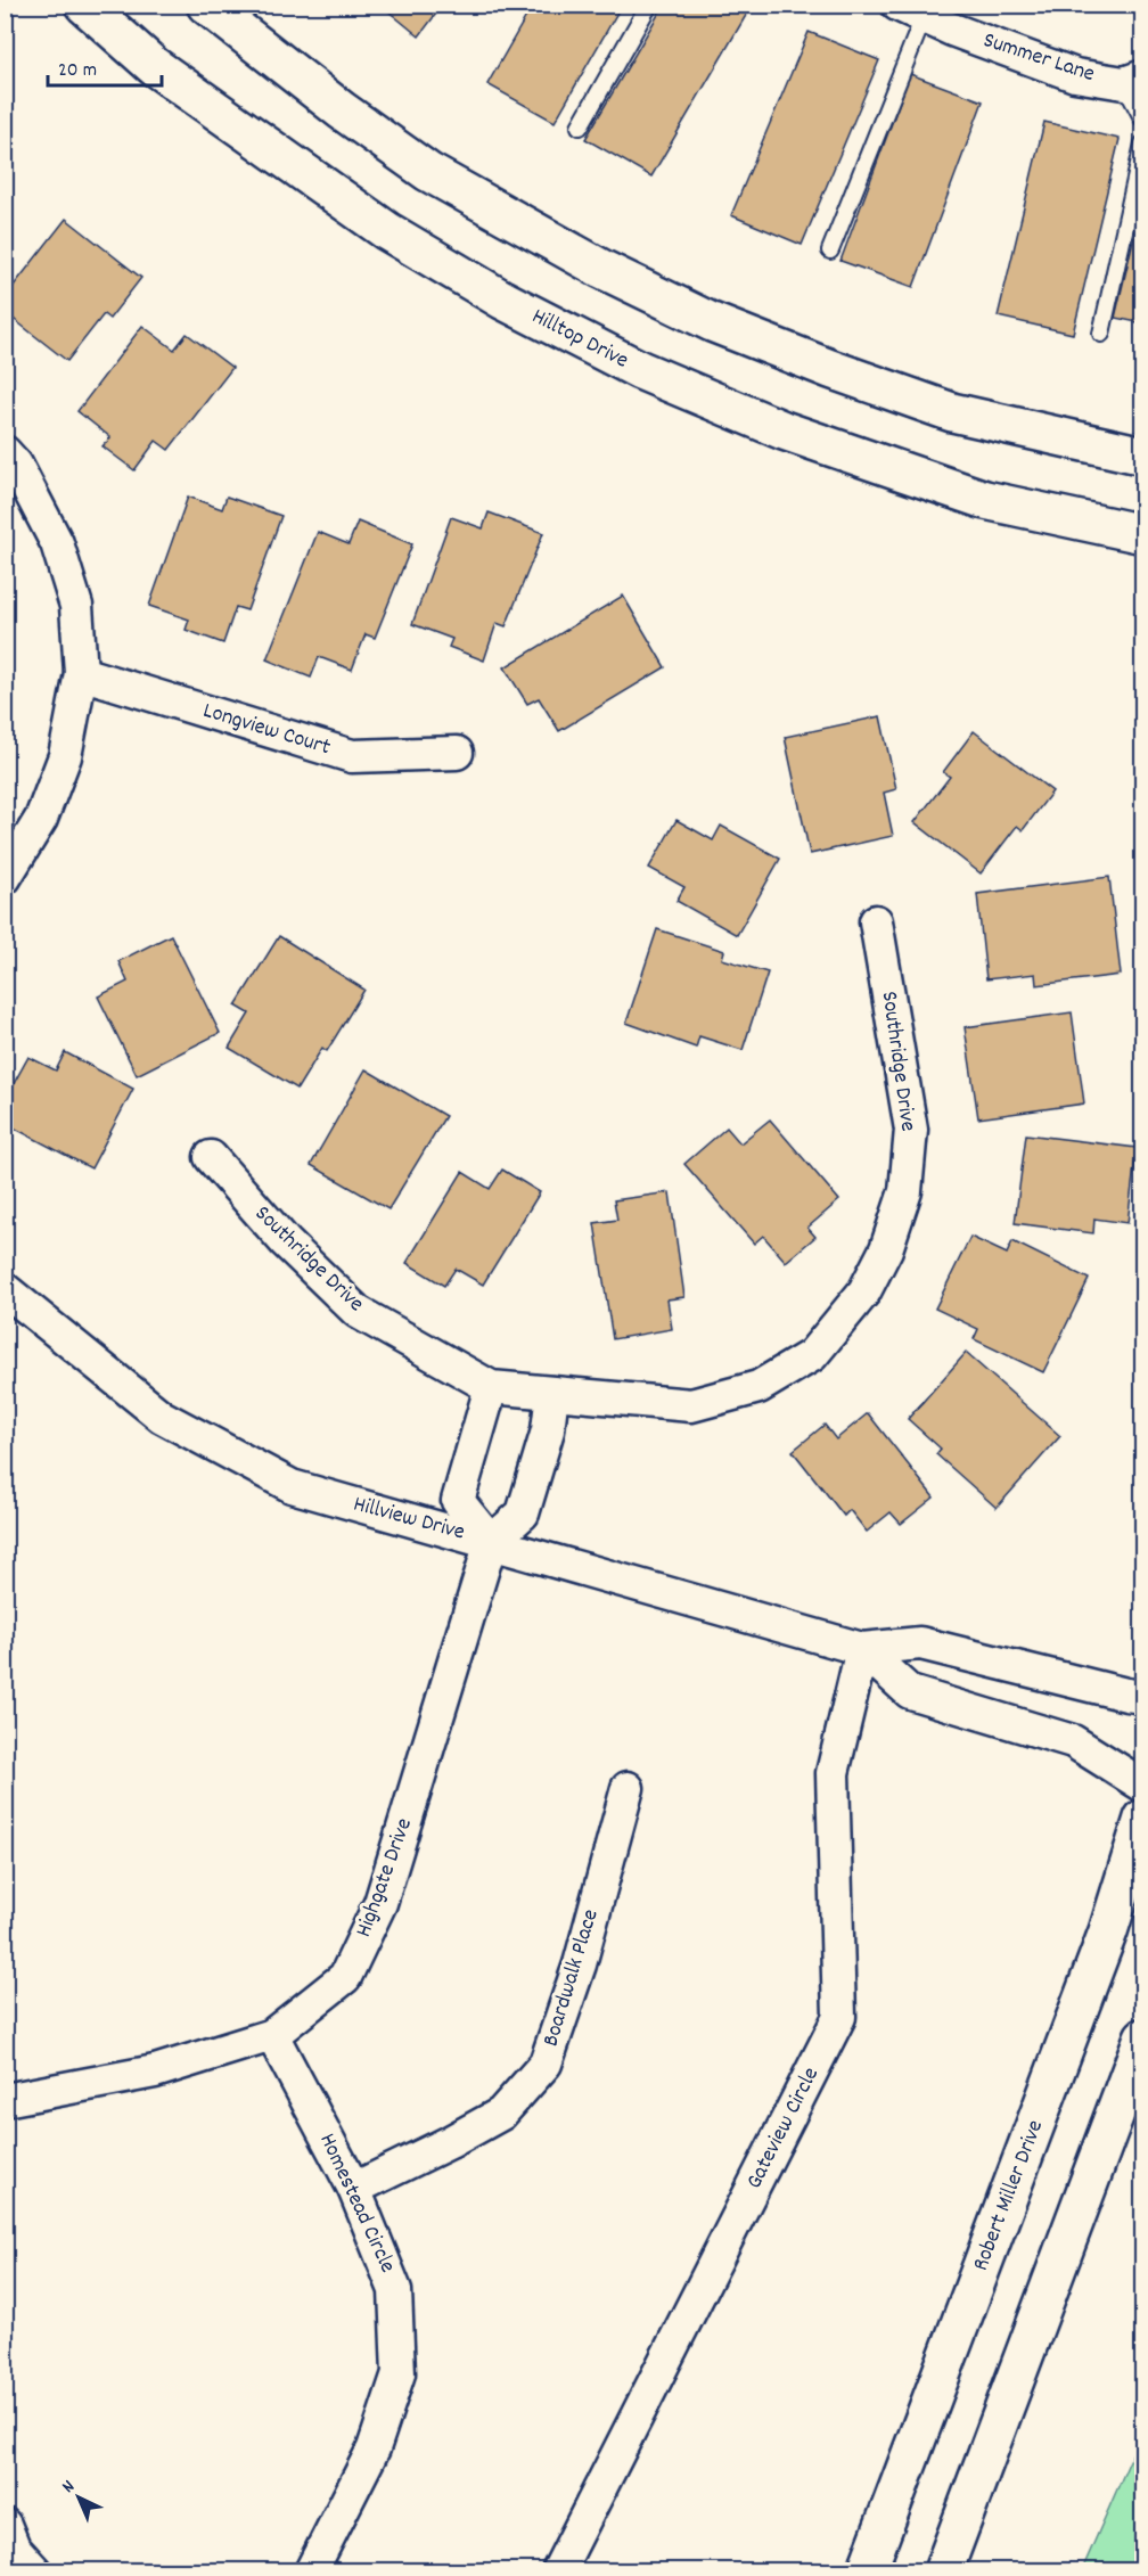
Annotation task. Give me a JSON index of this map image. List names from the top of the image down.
{
  "streets": {
    "main road": ["Hilltop Drive", "Robert Miller Drive"],
    "street": [
      "Summer Lane",
      "Longview Court",
      "Southridge Drive",
      "Hillview Drive",
      "Highgate Drive",
      "Boardwalk Place",
      "Gateview Circle",
      "Homestead Circle"
    ]
  },
  "crossings": [
    ["Hillview Drive", "Highgate Drive"],
    ["Hillview Drive", "Gateview Circle"],
    ["Highgate Drive", "Homestead Circle"],
    ["Boardwalk Place", "Homestead Circle"]
  ],
  "scale_bar": "20 m",
  "north": "top left"
}
